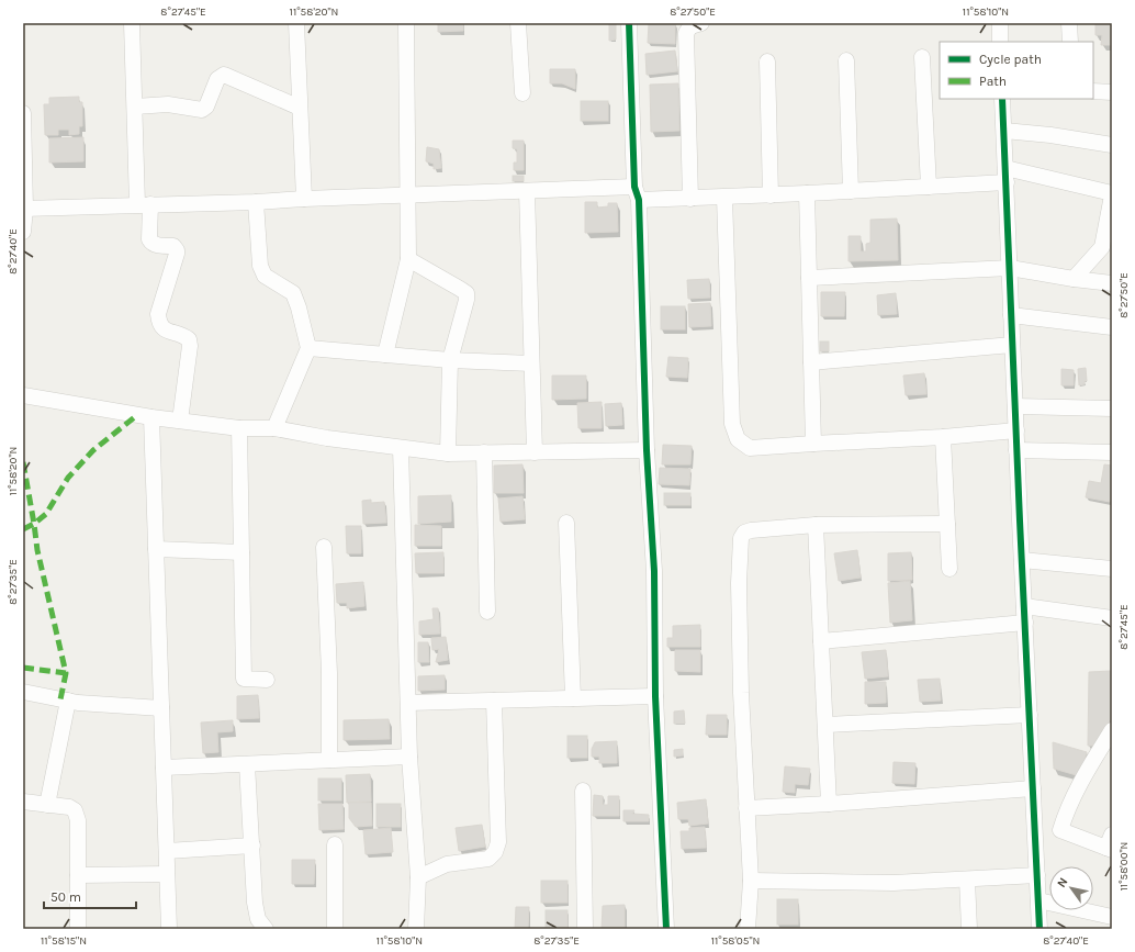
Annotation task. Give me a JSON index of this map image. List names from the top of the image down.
{
  "legend": ["Cycle path", "Path"],
  "scale_bar": "50 m",
  "north": "top left",
  "coordinates": [
    "8°27'45\"E",
    "11°58'20\"N",
    "8°27'50\"E",
    "11°58'10\"N",
    "8°27'40\"E",
    "8°27'35\"E",
    "11°58'00\"N",
    "11°58'15\"N",
    "11°58'05\"N"
  ]
}
